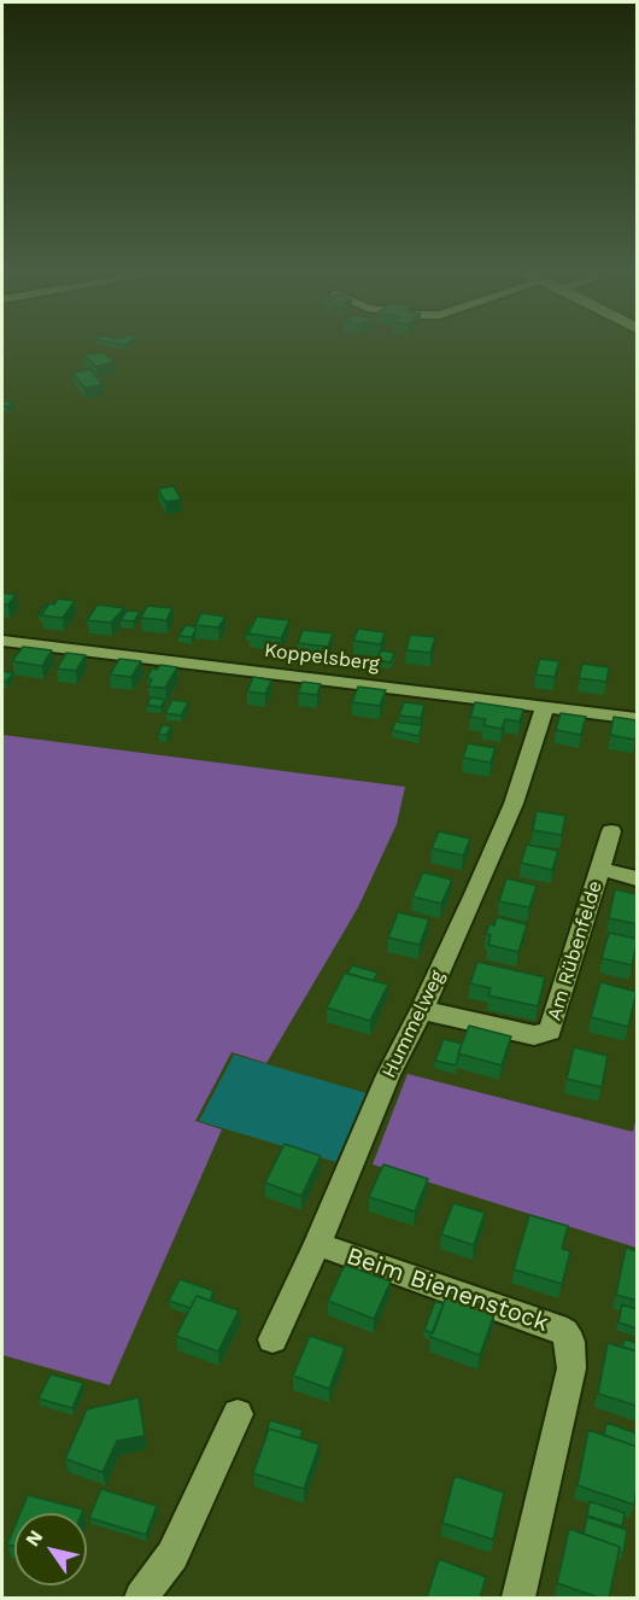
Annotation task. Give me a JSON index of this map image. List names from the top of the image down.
{
  "streets": {
    "street": [
      "Koppelsberg",
      "Am Rübenfelde",
      "Hummelweg",
      "Beim Bienenstock"
    ]
  },
  "crossings": [
    ["Koppelsberg", "Hummelweg"],
    ["Am Rübenfelde", "Hummelweg"],
    ["Hummelweg", "Beim Bienenstock"]
  ],
  "north": "top left"
}
